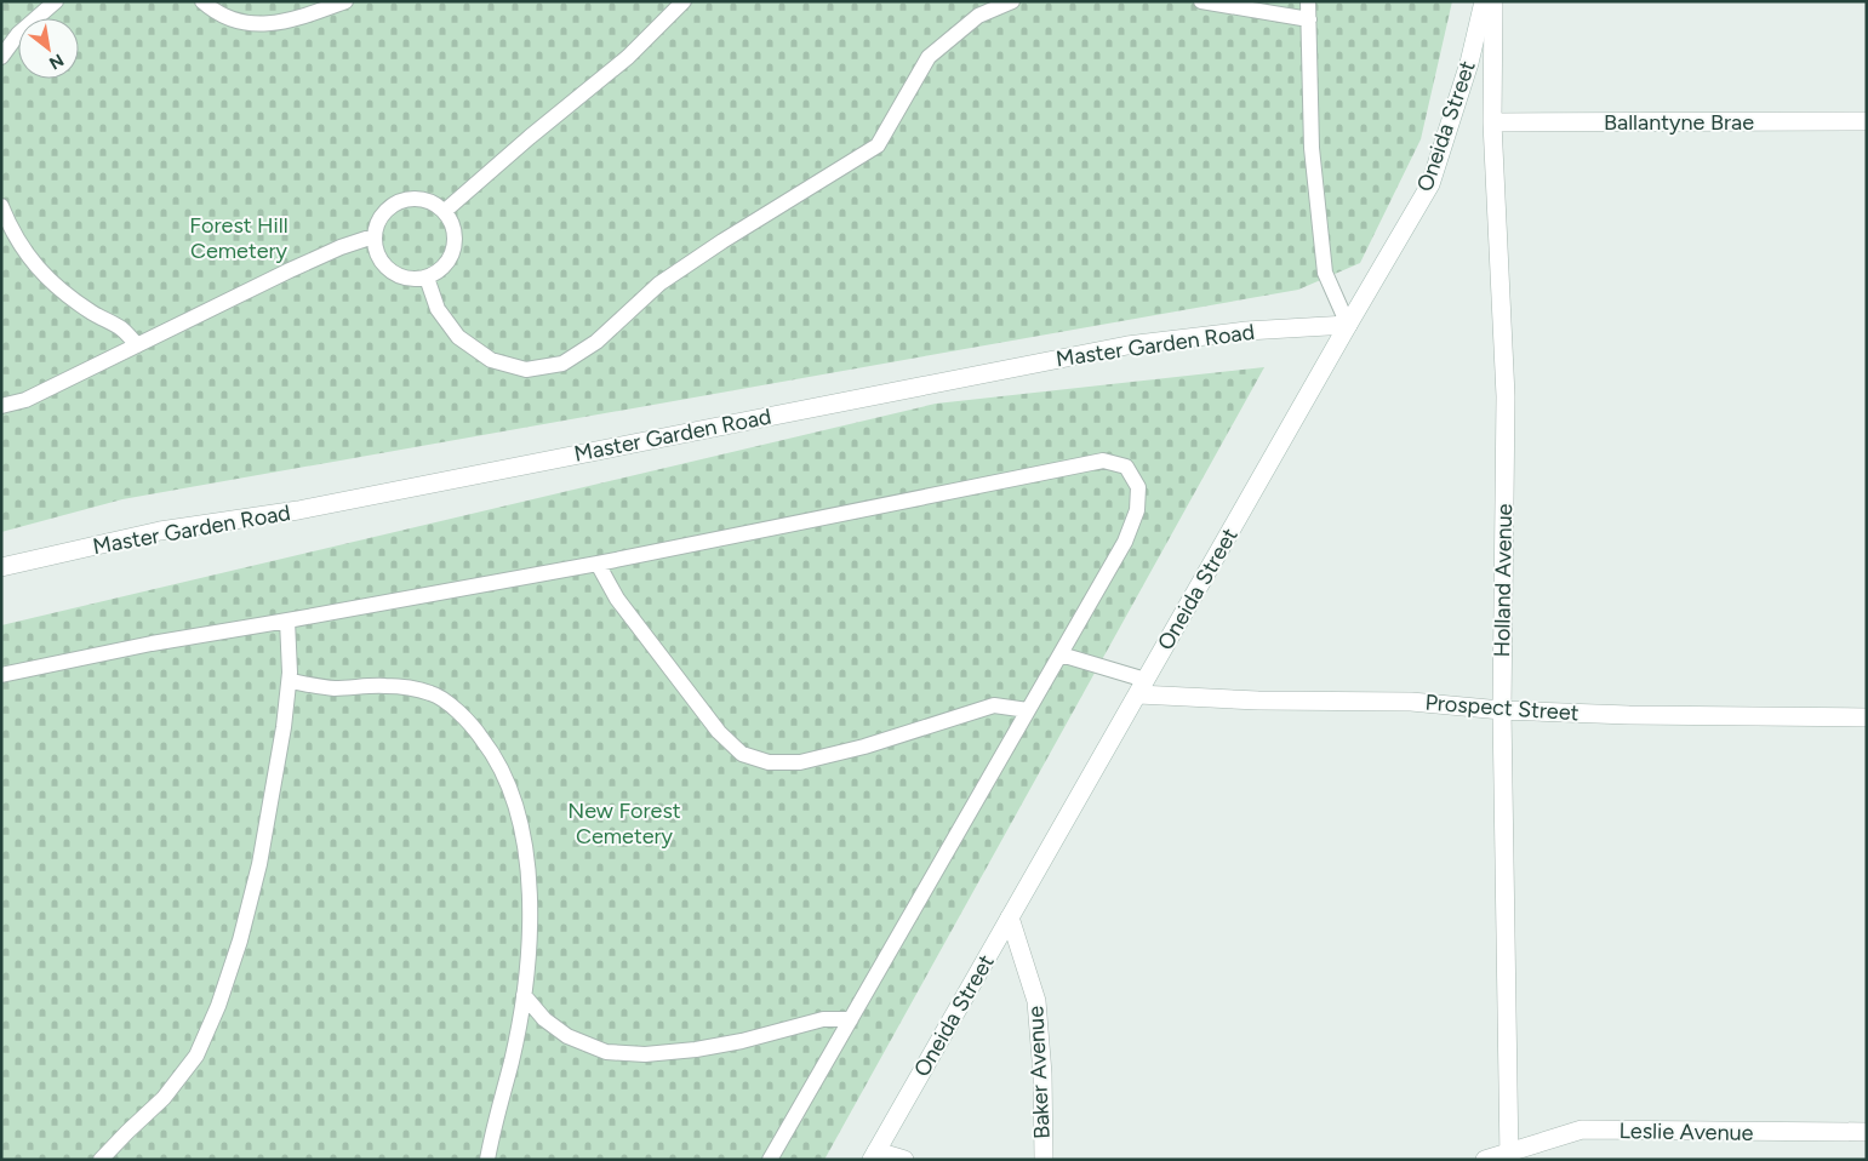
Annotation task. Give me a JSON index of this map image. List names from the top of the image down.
{
  "streets": {
    "street": [
      "Ballantyne Brae",
      "Oneida Street",
      "Master Garden Road",
      "Holland Avenue",
      "Prospect Street",
      "Baker Avenue",
      "Leslie Avenue"
    ]
  },
  "crossings": [
    ["Ballantyne Brae", "Holland Avenue"],
    ["Oneida Street", "Master Garden Road"],
    ["Oneida Street", "Prospect Street"],
    ["Oneida Street", "Baker Avenue"],
    ["Holland Avenue", "Prospect Street"],
    ["Holland Avenue", "Leslie Avenue"]
  ],
  "parks": ["Forest Hill Cemetery", "New Forest Cemetery"],
  "north": "bottom right"
}
